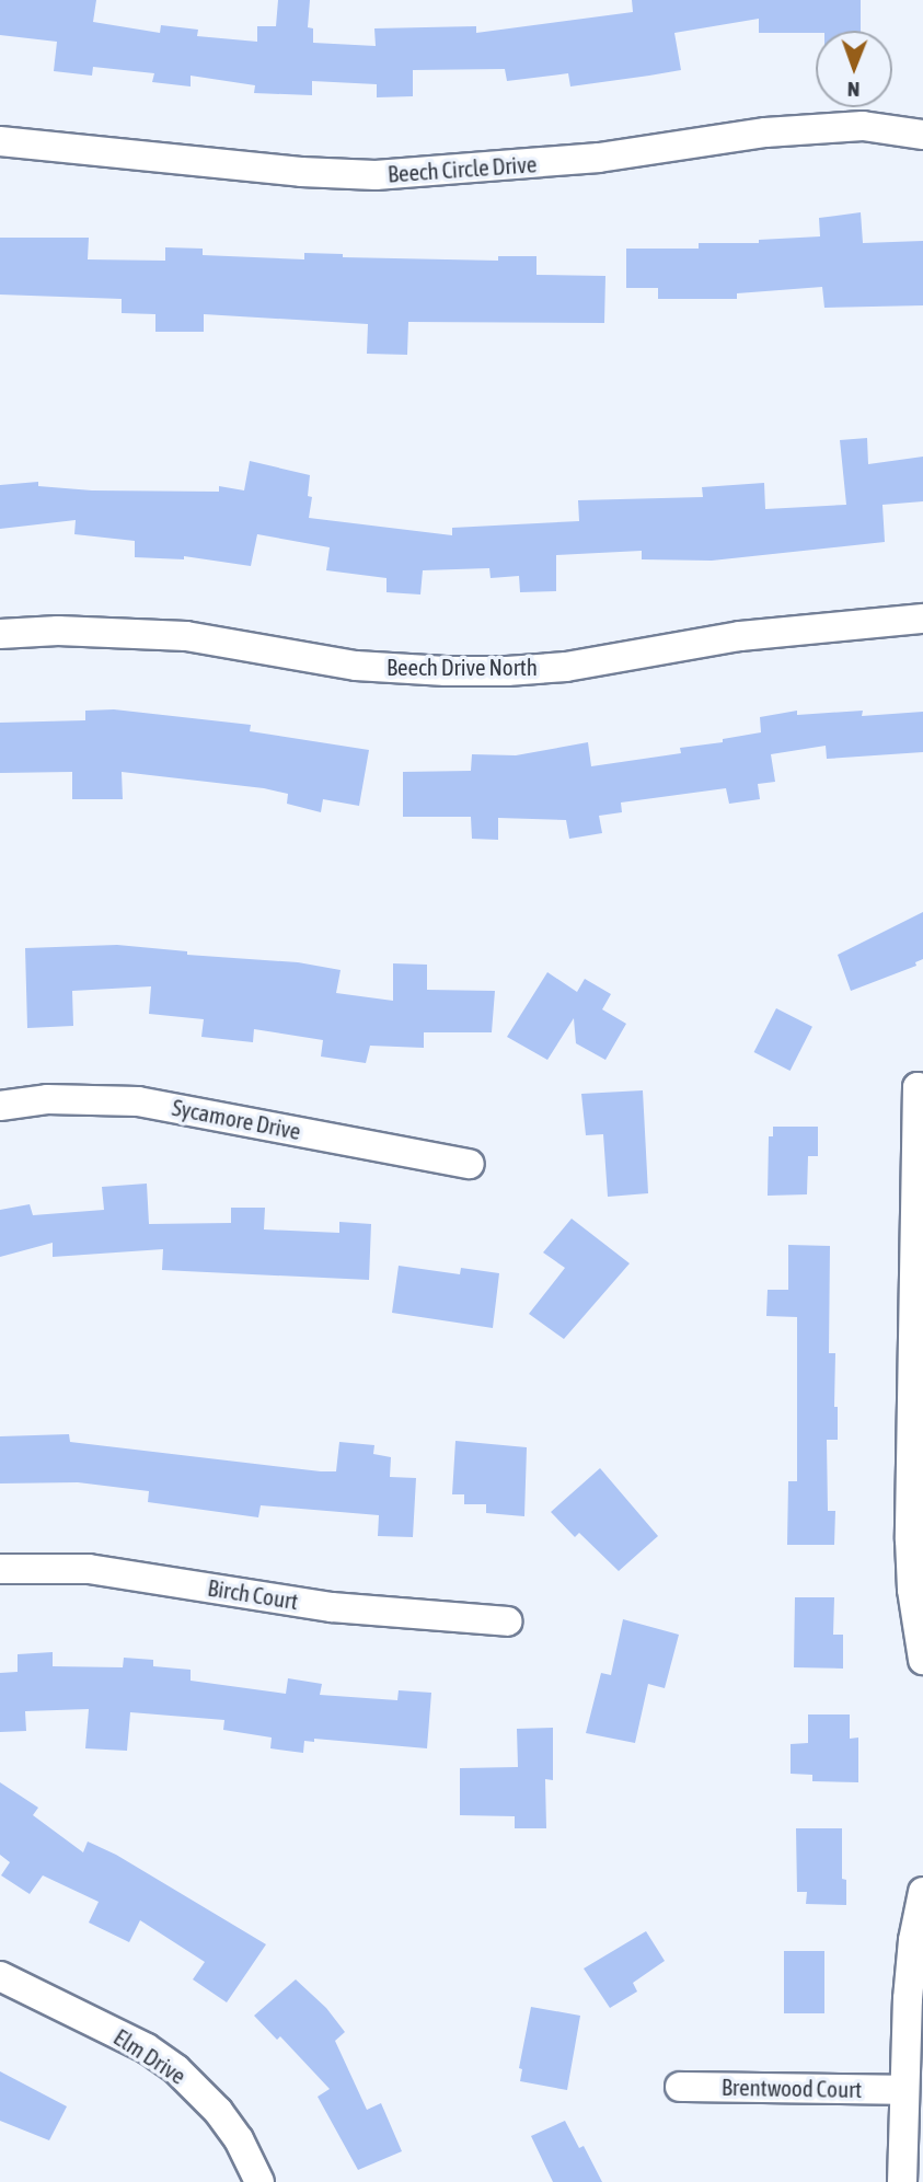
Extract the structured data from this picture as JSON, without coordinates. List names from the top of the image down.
{
  "streets": {
    "street": [
      "Beech Circle Drive",
      "Beech Drive North",
      "Sycamore Drive",
      "Birch Court",
      "Elm Drive",
      "Brentwood Court"
    ]
  },
  "north": "bottom"
}
